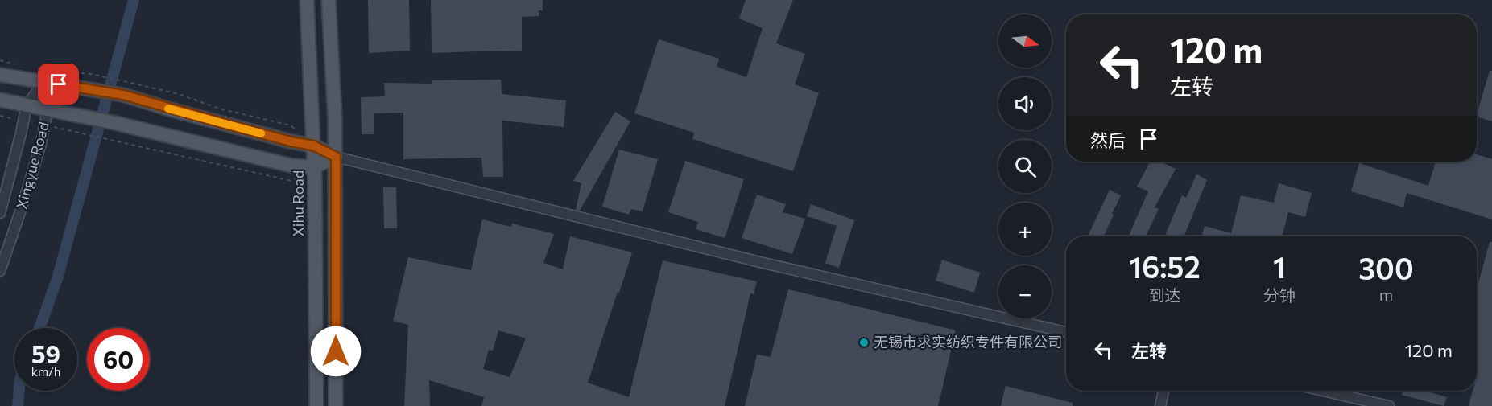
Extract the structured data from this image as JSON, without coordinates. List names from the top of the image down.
{
  "streets": {
    "main road": ["Xihu Road"],
    "street": ["Xingyue Road"]
  },
  "places": ["无锡市求实纺织专件有限公司"],
  "north": "right",
  "page": {
    "map_buttons": ["+", "−"],
    "turn": ["120 m", "左转"],
    "then": "然后",
    "eta": [
      "16:52",
      "到达",
      "1",
      "分钟",
      "300",
      "m"
    ],
    "list": [
      {
        "name": "左转",
        "value": "120 m"
      }
    ],
    "speed": "59 km/h",
    "limit": "60"
  }
}
